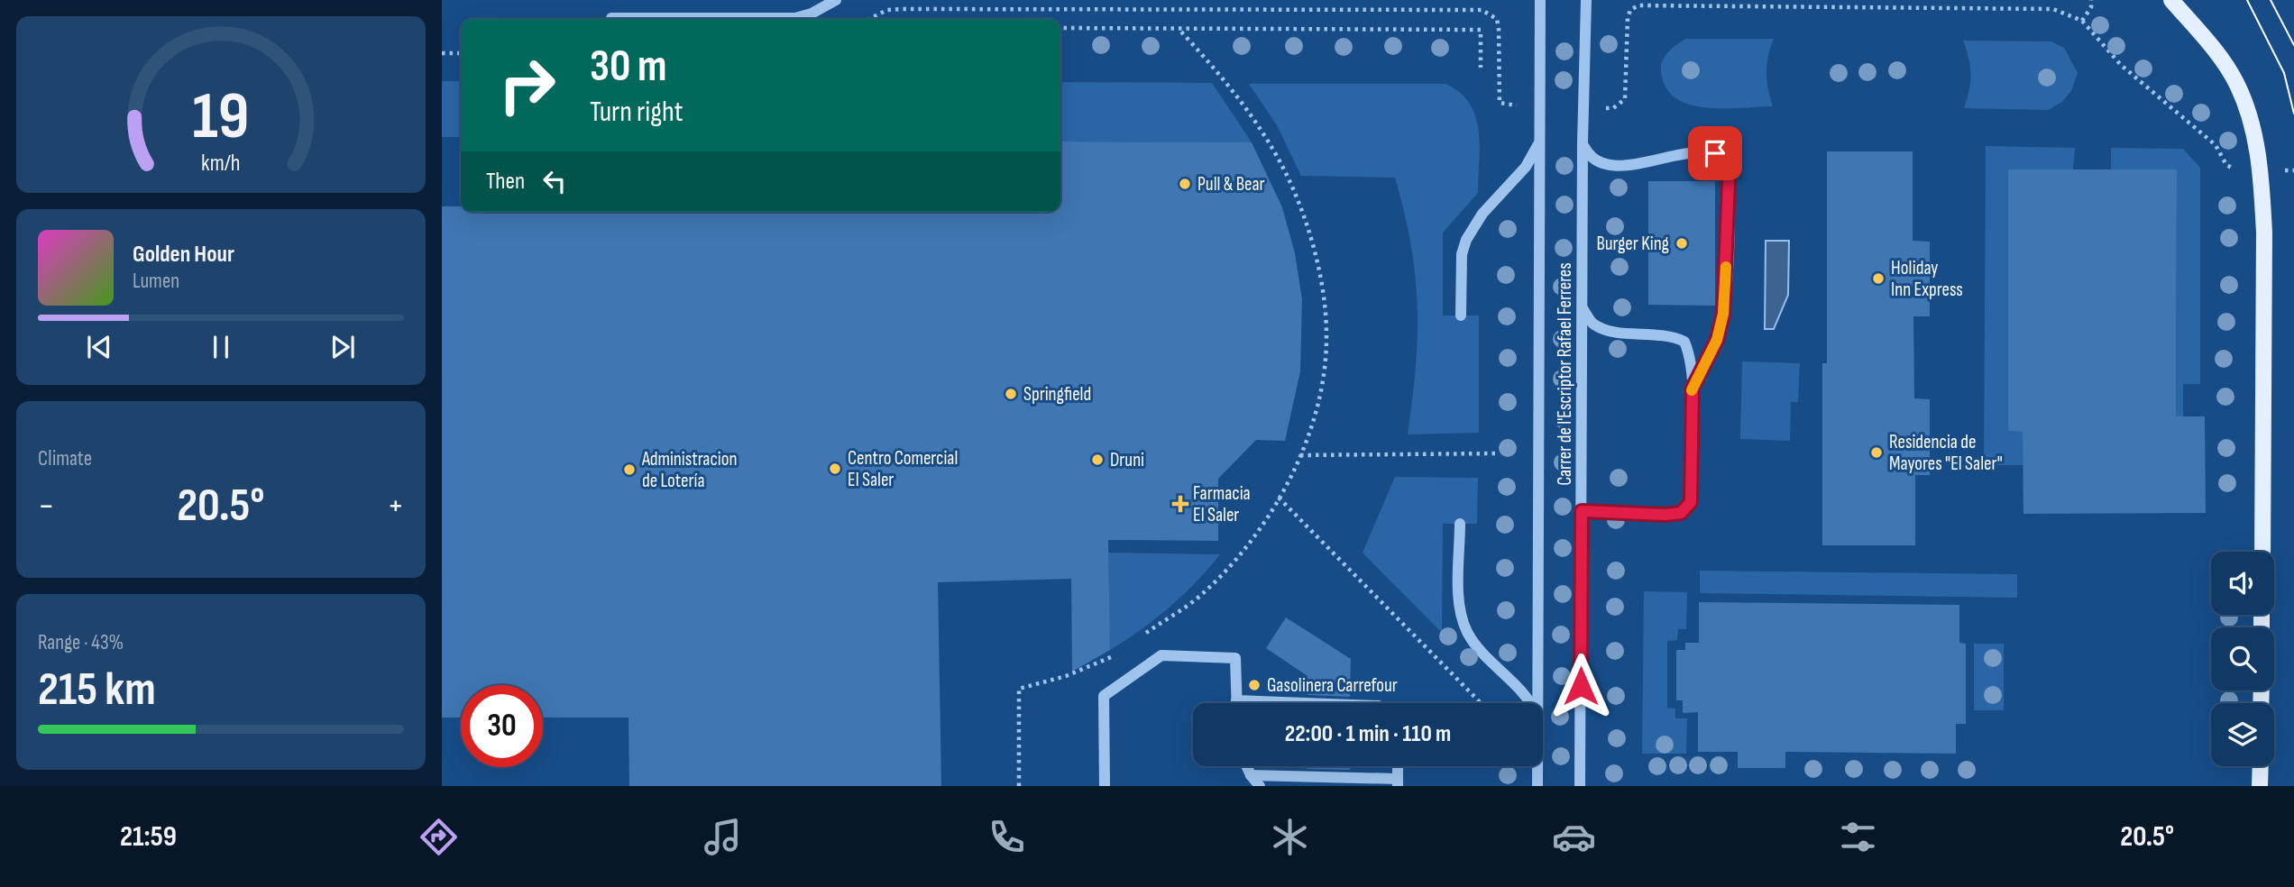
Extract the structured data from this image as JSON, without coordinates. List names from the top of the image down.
{
  "streets": {
    "street": ["Carrer de l'Escriptor Rafael Ferreres"]
  },
  "places": {
    "other": [
      "Pull & Bear",
      "Burger King",
      "Holiday Inn Express",
      "Springfield",
      "Residencia de Mayores \"El Saler\"",
      "Druni",
      "Centro Comercial El Saler",
      "Administracion de Lotería",
      "Gasolinera Carrefour"
    ],
    "health": ["Farmacia El Saler"]
  },
  "page": {
    "turn": ["30 m", "Turn right"],
    "then": "Then",
    "song": ["Golden Hour", "Lumen"],
    "tile": [
      "Climate",
      ["Range · 43%", "215 km"]
    ],
    "heat": ["−", "20.5°", "+"],
    "limit": "30",
    "trip": "22:00 · 1 min · 110 m",
    "tabs": ["21:59", "20.5°"],
    "gauge": ["19", "km/h"]
  }
}
